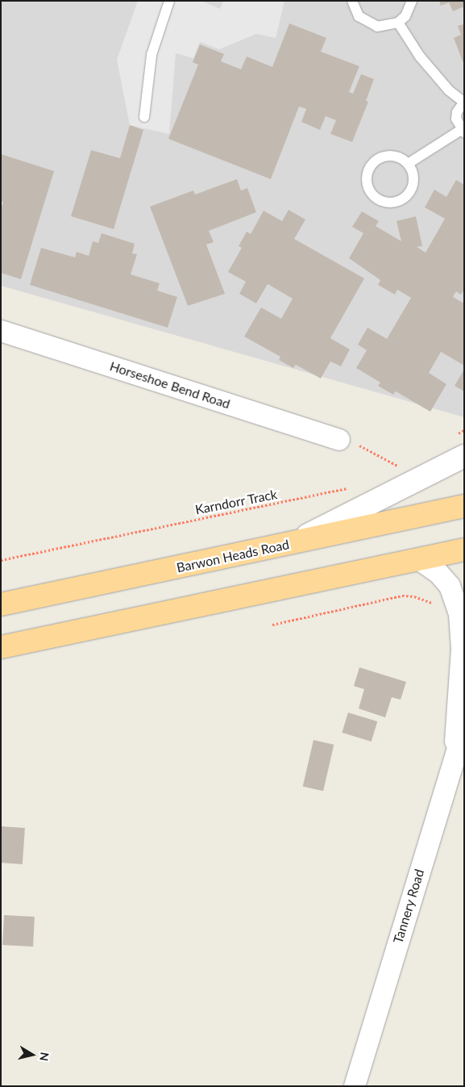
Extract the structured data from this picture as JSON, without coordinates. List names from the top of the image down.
{
  "streets": {
    "main road": ["Barwon Heads Road"],
    "street": ["Horseshoe Bend Road", "Tannery Road"],
    "path": ["Karndorr Track"]
  },
  "north": "right"
}
